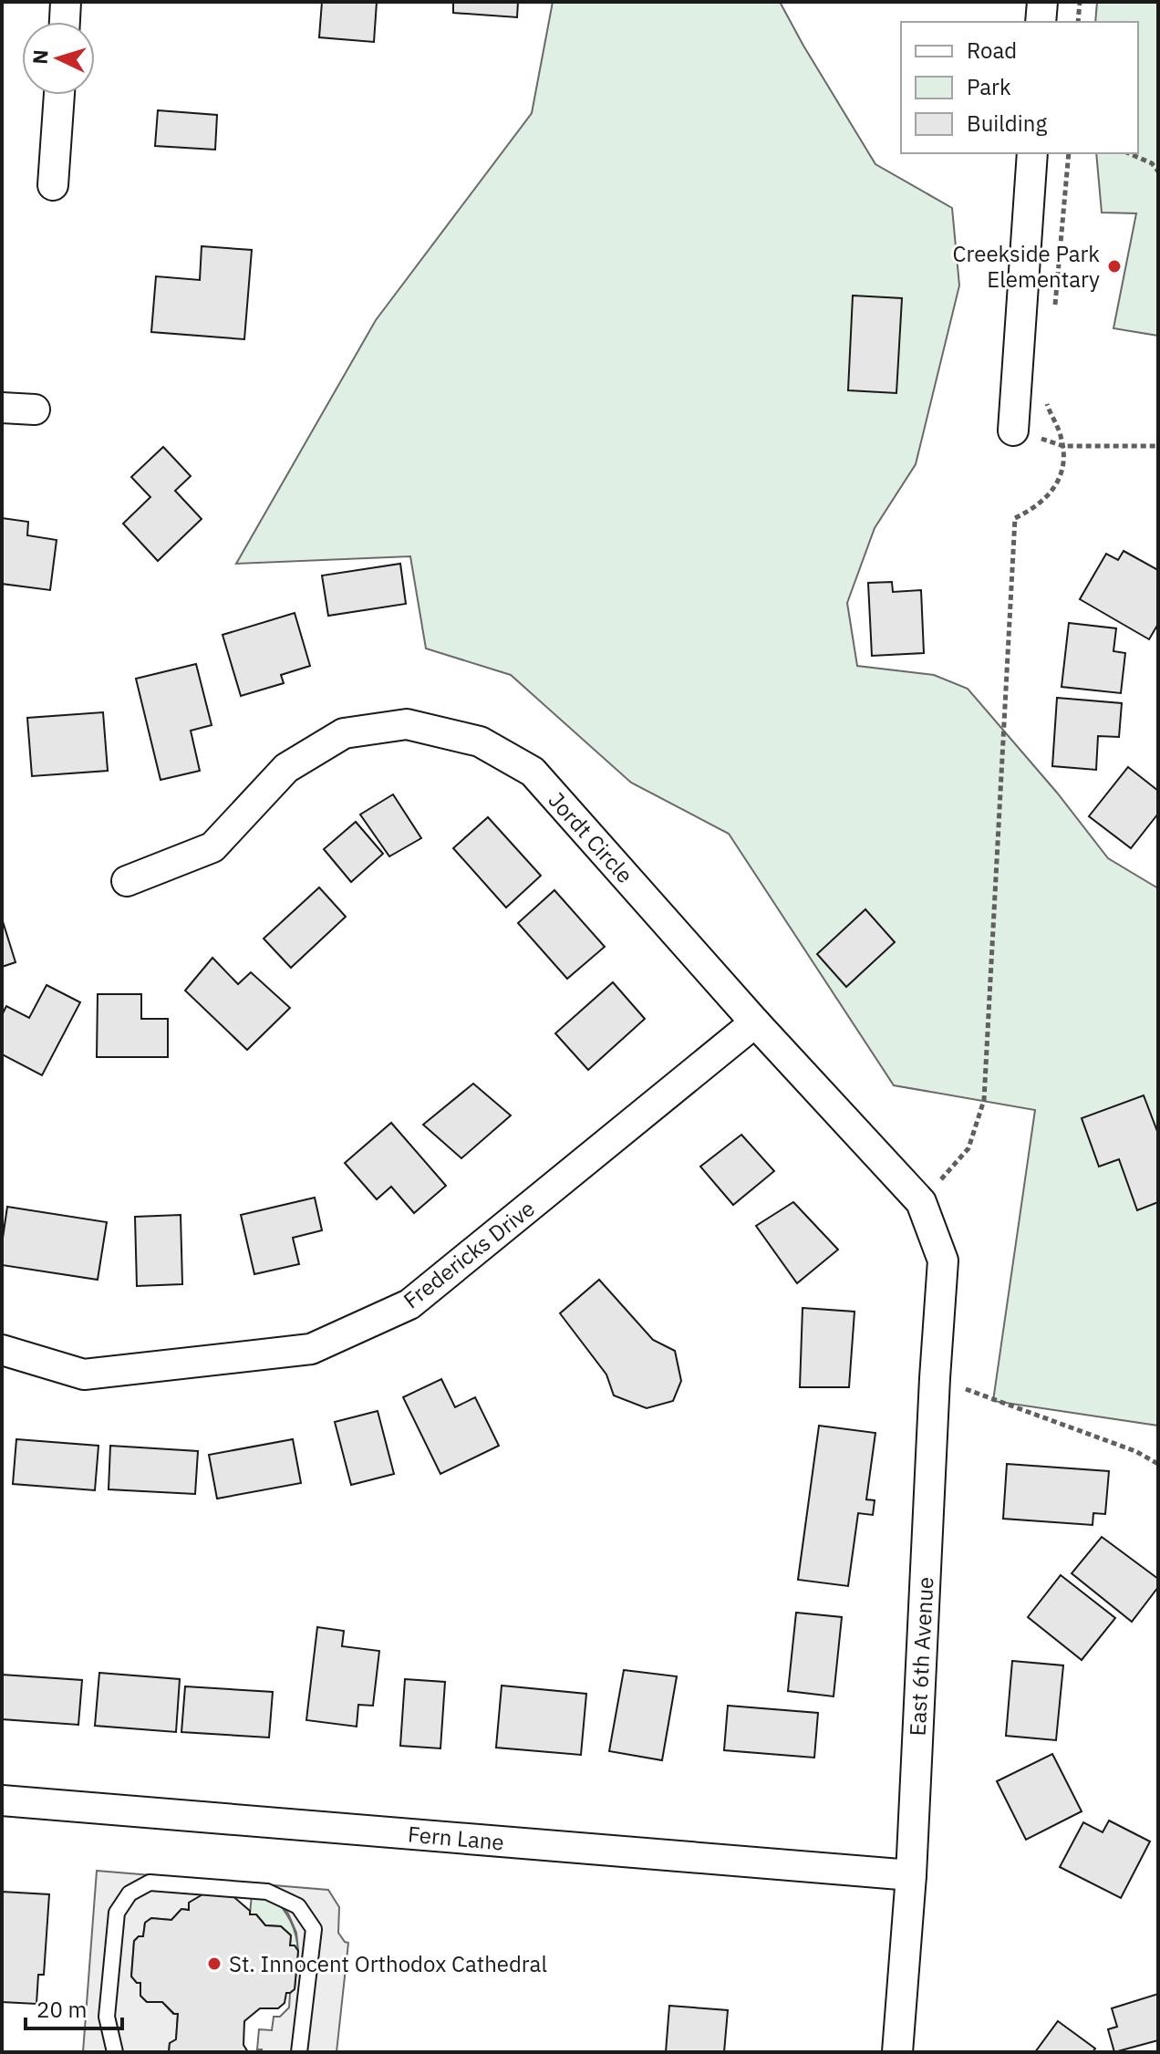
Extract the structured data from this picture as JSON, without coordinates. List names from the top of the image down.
{
  "streets": {
    "street": [
      "Jordt Circle",
      "Fredericks Drive",
      "East 6th Avenue",
      "Fern Lane"
    ]
  },
  "crossings": [
    ["Jordt Circle", "Fredericks Drive"],
    ["Jordt Circle", "East 6th Avenue"],
    ["East 6th Avenue", "Fern Lane"]
  ],
  "places": ["Creekside Park Elementary", "St. Innocent Orthodox Cathedral"],
  "legend": ["Road", "Park", "Building"],
  "scale_bar": "20 m",
  "north": "left"
}
